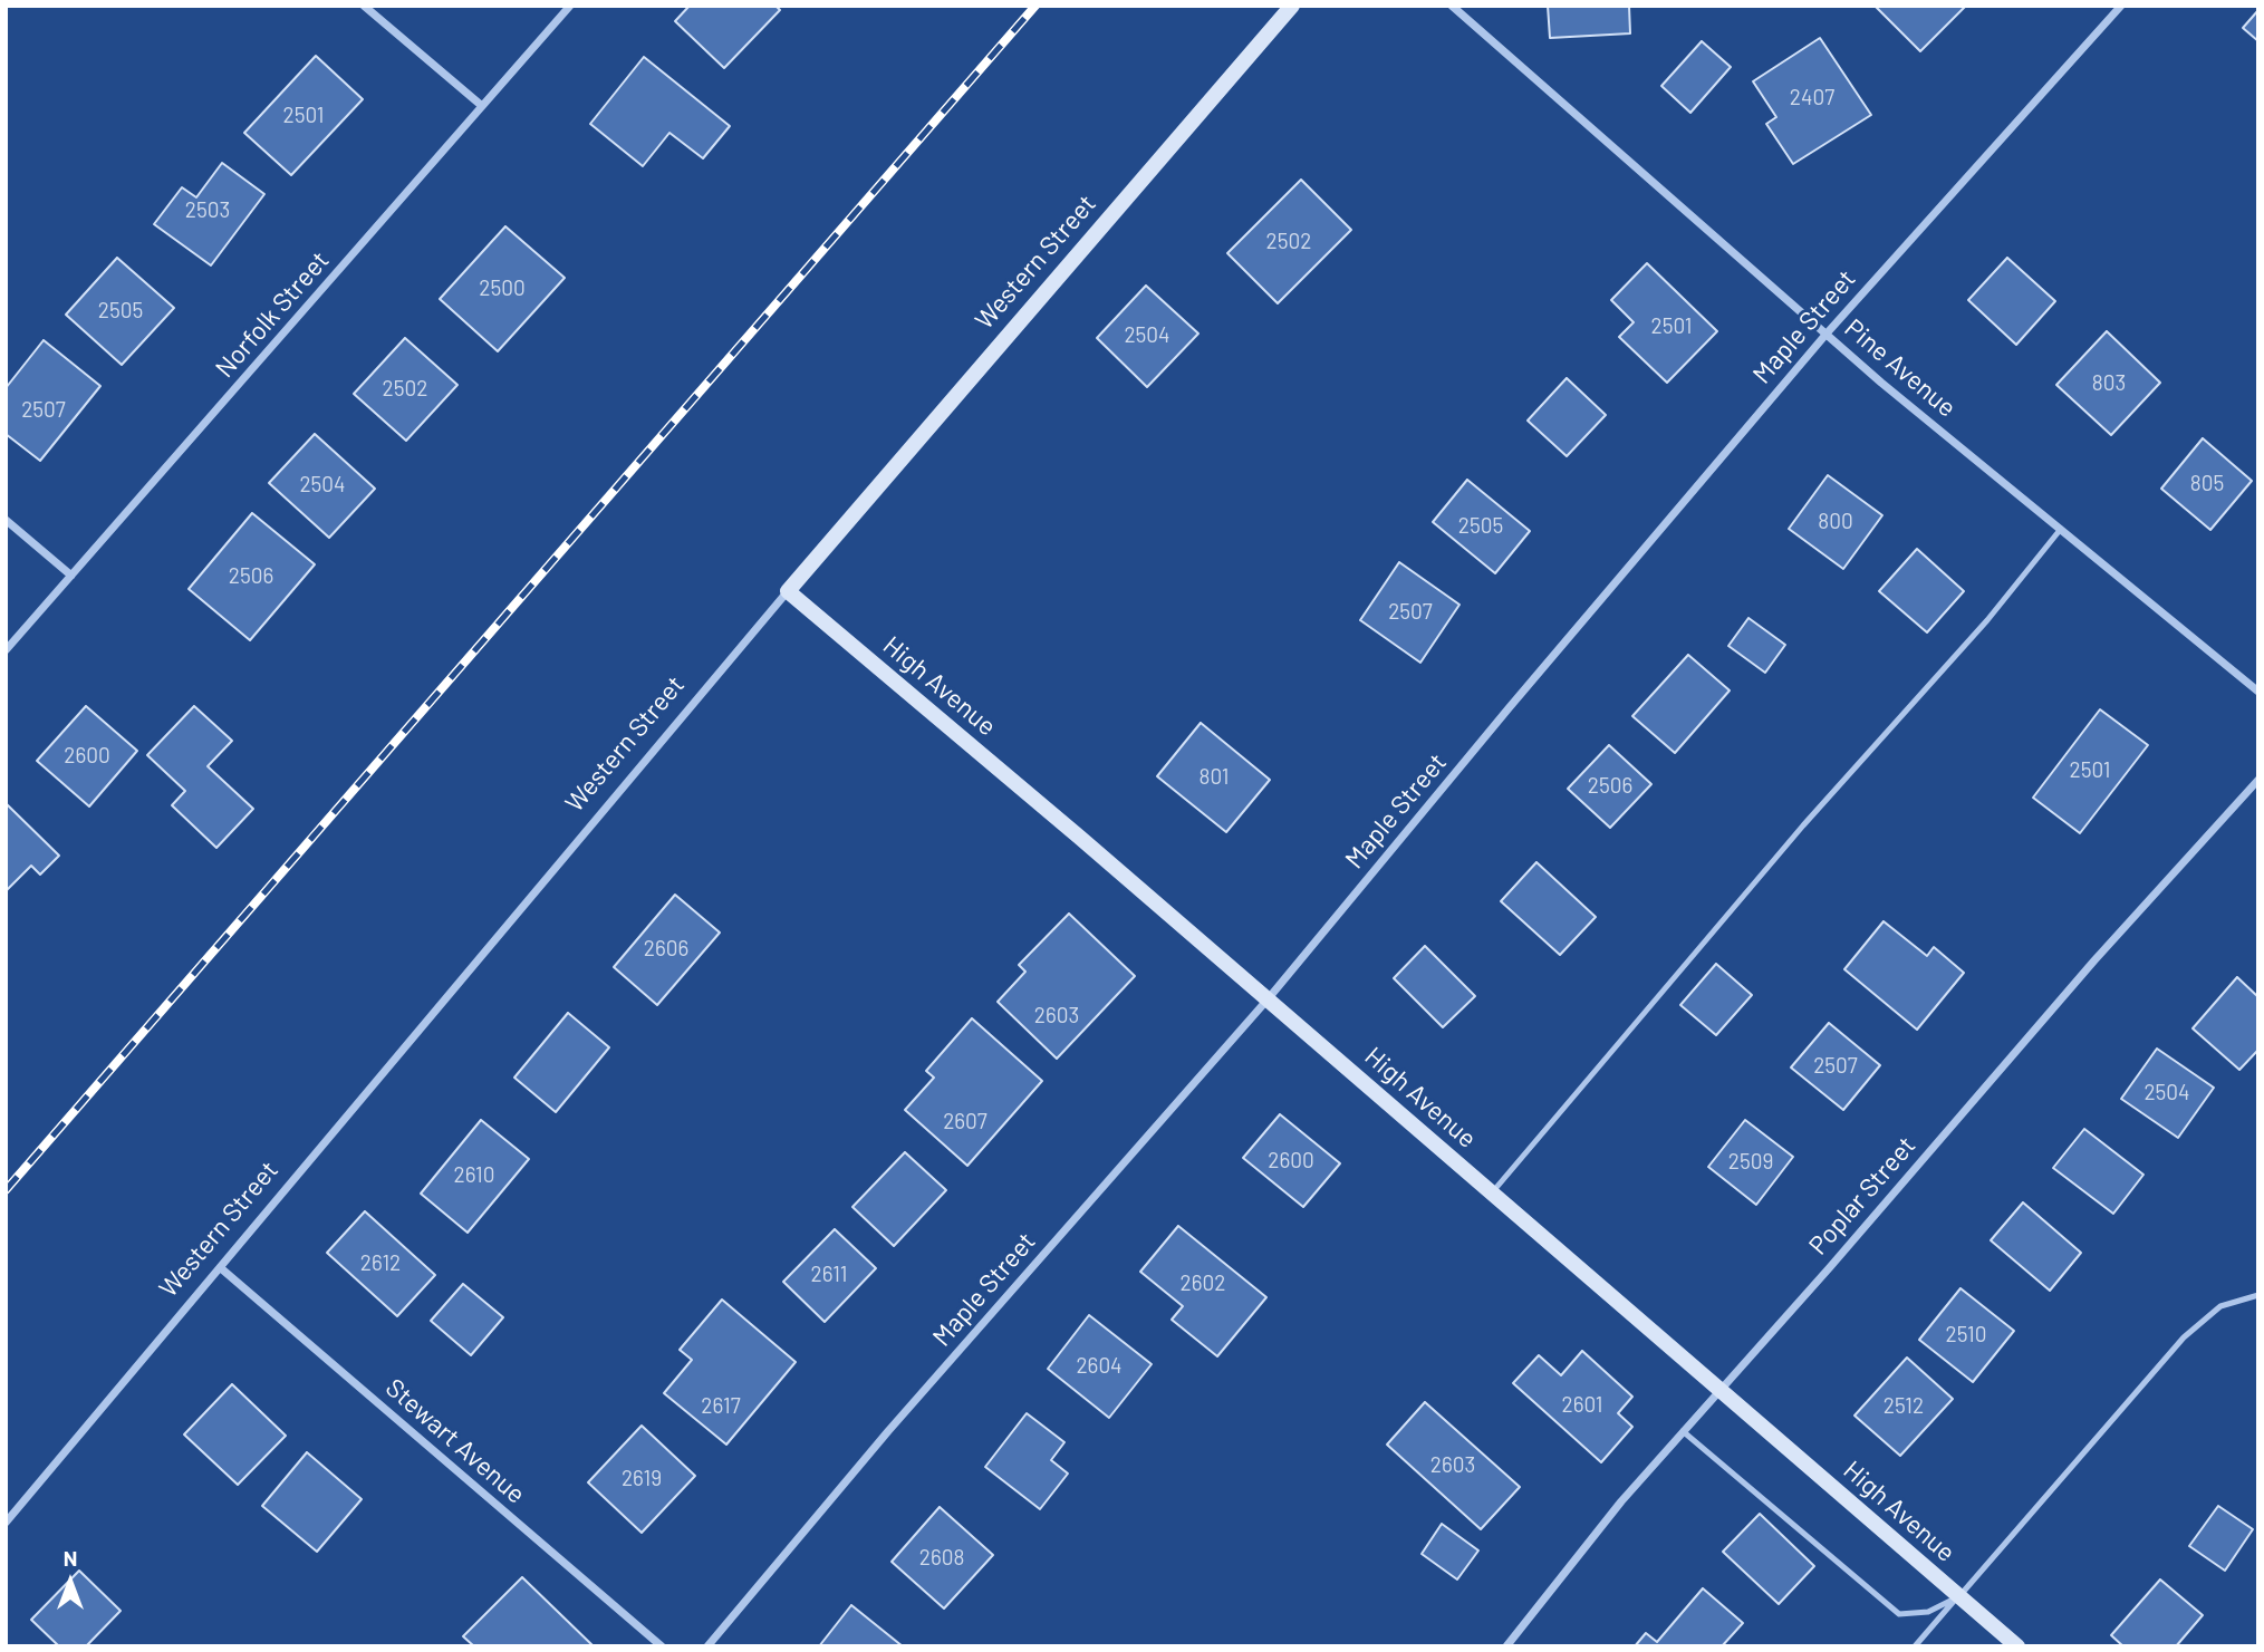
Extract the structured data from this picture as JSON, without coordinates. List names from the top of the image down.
{
  "streets": {
    "street": [
      "Western Street",
      "Norfolk Street",
      "Maple Street",
      "Pine Avenue",
      "High Avenue",
      "Poplar Street",
      "Stewart Avenue"
    ]
  },
  "crossings": [
    ["Western Street", "High Avenue"],
    ["Western Street", "Stewart Avenue"],
    ["Maple Street", "Pine Avenue"],
    ["Maple Street", "High Avenue"],
    ["High Avenue", "Poplar Street"]
  ],
  "house_numbers": [
    "2407",
    "2501",
    "2503",
    "2502",
    "2500",
    "2505",
    "2501",
    "2504",
    "803",
    "2502",
    "2507",
    "805",
    "2504",
    "800",
    "2505",
    "2506",
    "2507",
    "2600",
    "2501",
    "801",
    "2506",
    "2606",
    "2603",
    "2507",
    "2504",
    "2607",
    "2600",
    "2509",
    "2610",
    "2612",
    "2611",
    "2602",
    "2510",
    "2604",
    "2601",
    "2617",
    "2512",
    "2603",
    "2619",
    "2608"
  ],
  "north": "top"
}
